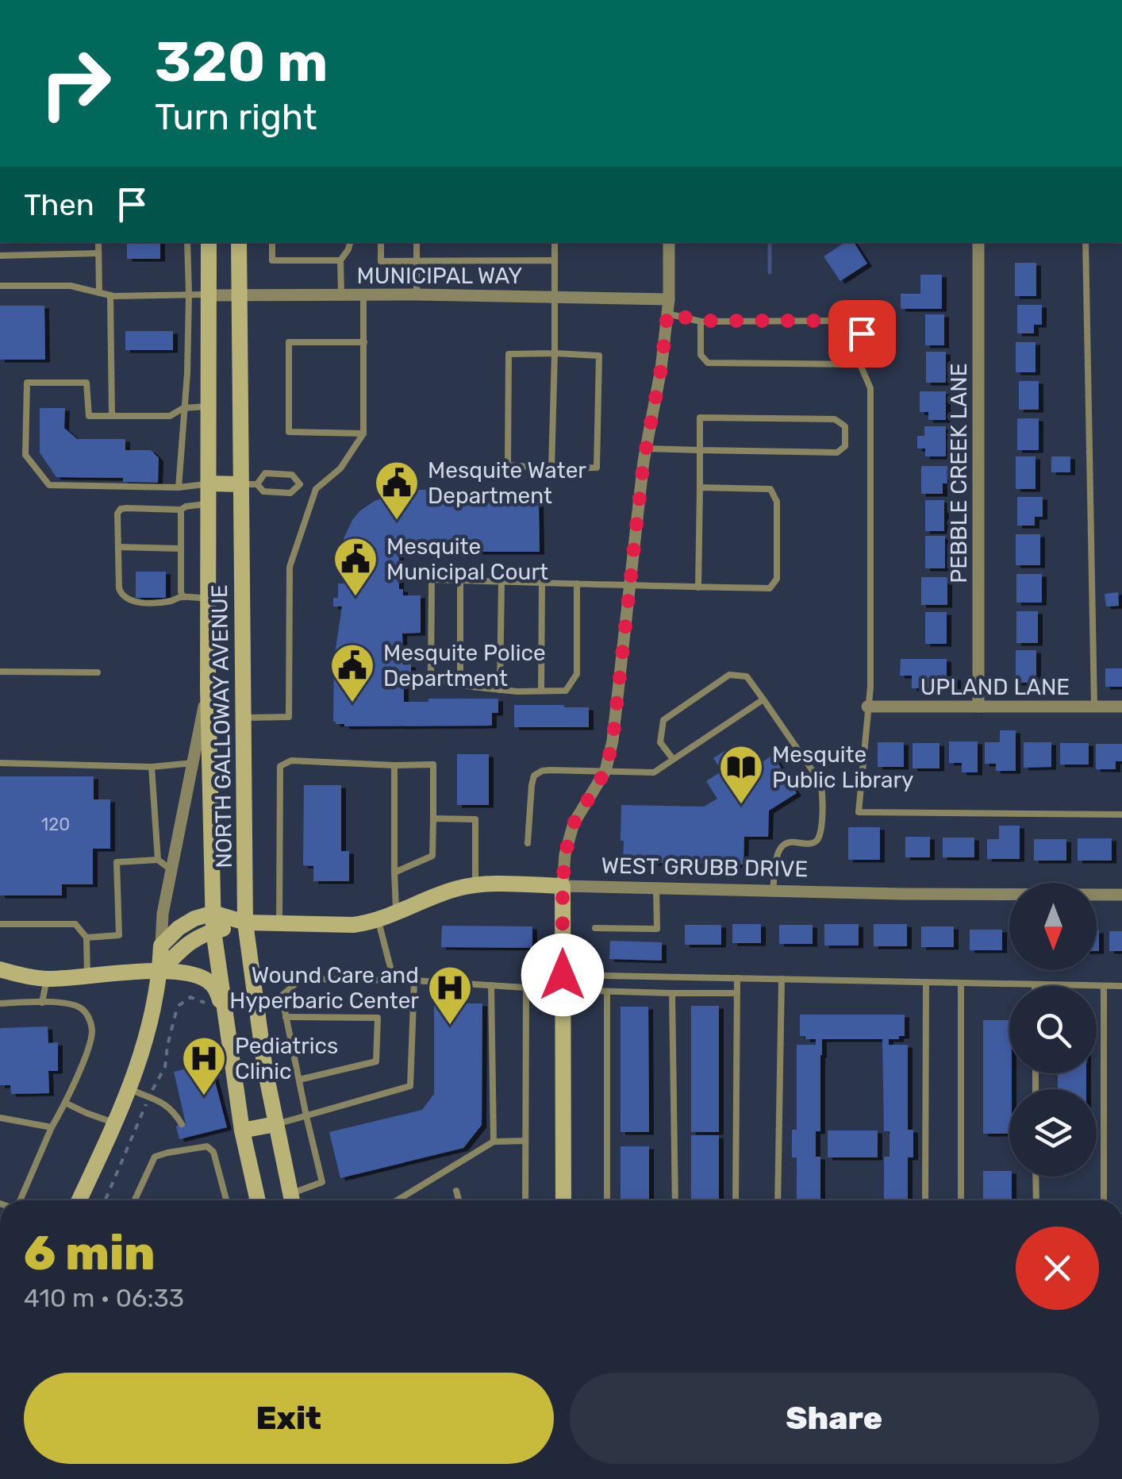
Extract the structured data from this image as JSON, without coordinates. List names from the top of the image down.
{
  "streets": {
    "main road": ["NORTH GALLOWAY AVENUE", "WEST GRUBB DRIVE"],
    "street": ["MUNICIPAL WAY", "PEBBLE CREEK LANE", "UPLAND LANE"]
  },
  "crossings": [
    ["MUNICIPAL WAY", "NORTH GALLOWAY AVENUE"],
    ["PEBBLE CREEK LANE", "UPLAND LANE"],
    ["NORTH GALLOWAY AVENUE", "WEST GRUBB DRIVE"]
  ],
  "places": {
    "public building": ["Mesquite Water Department", "Mesquite Municipal Court", "Mesquite Police Department"],
    "library": ["Mesquite Public Library"],
    "hospital": ["Wound Care and Hyperbaric Center", "Pediatrics Clinic"]
  },
  "house_numbers": ["120"],
  "north": "bottom",
  "page": {
    "turn": ["320 m", "Turn right"],
    "then": "Then",
    "heading": ["6 min", "410 m · 06:33"],
    "buttons": ["Exit", "Share"]
  }
}
